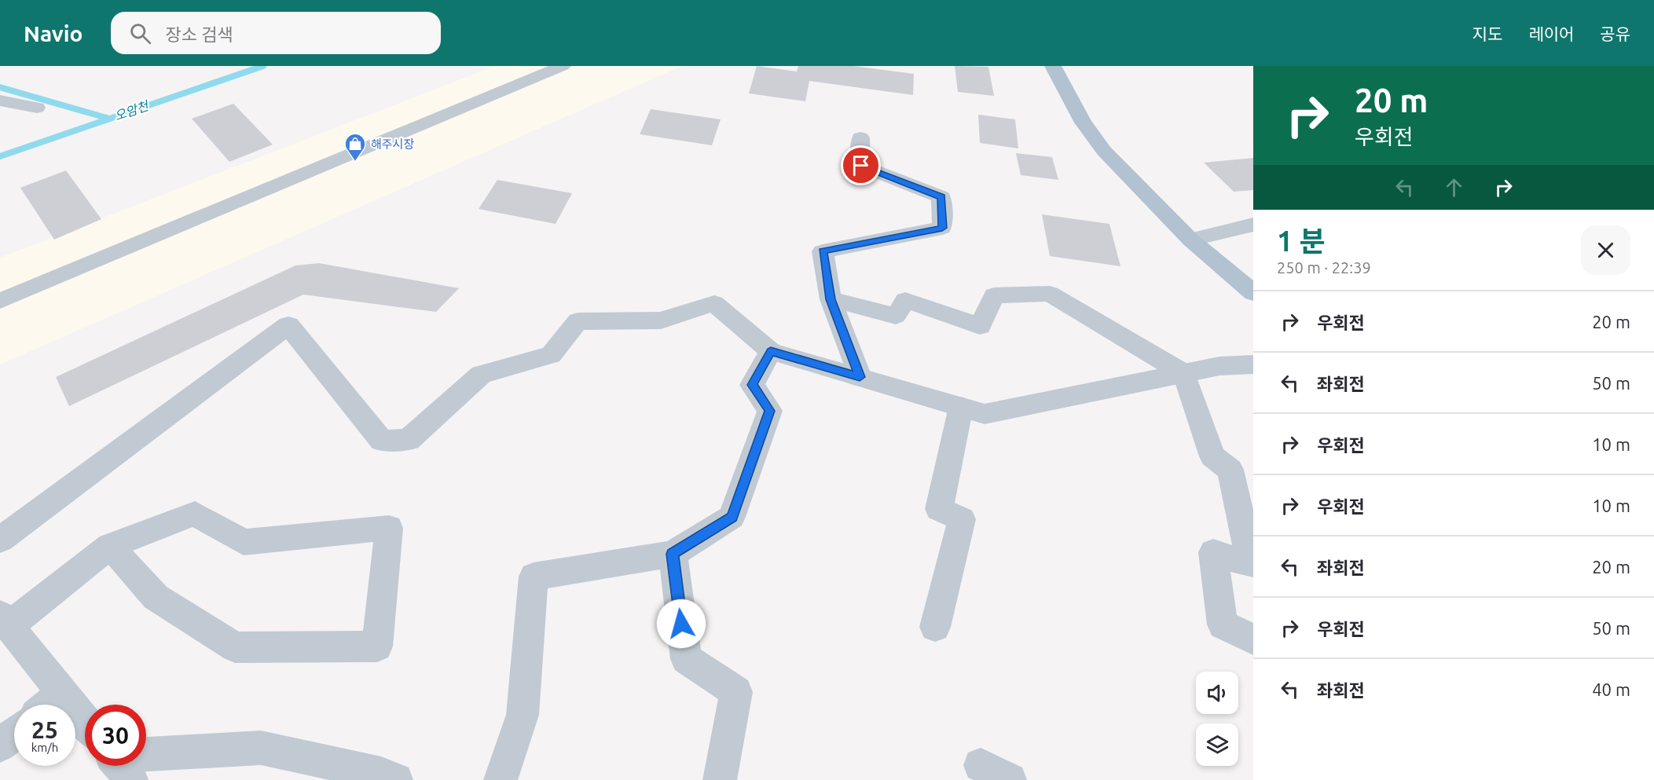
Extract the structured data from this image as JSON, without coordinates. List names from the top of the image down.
{
  "water": ["오암천"],
  "places": {
    "shop": ["해주시장"]
  },
  "page": {
    "header": "Navio",
    "search": "장소 검색",
    "nav": ["지도", "레이어", "공유"],
    "turn": ["20 m", "우회전"],
    "heading": ["1 분", "250 m · 22:39"],
    "list": [
      {
        "name": "우회전",
        "value": "20 m"
      },
      {
        "name": "좌회전",
        "value": "50 m"
      },
      {
        "name": "우회전",
        "value": "10 m"
      },
      {
        "name": "우회전",
        "value": "10 m"
      },
      {
        "name": "좌회전",
        "value": "20 m"
      },
      {
        "name": "우회전",
        "value": "50 m"
      },
      {
        "name": "좌회전",
        "value": "40 m"
      }
    ],
    "speed": "25 km/h",
    "limit": "30"
  }
}
